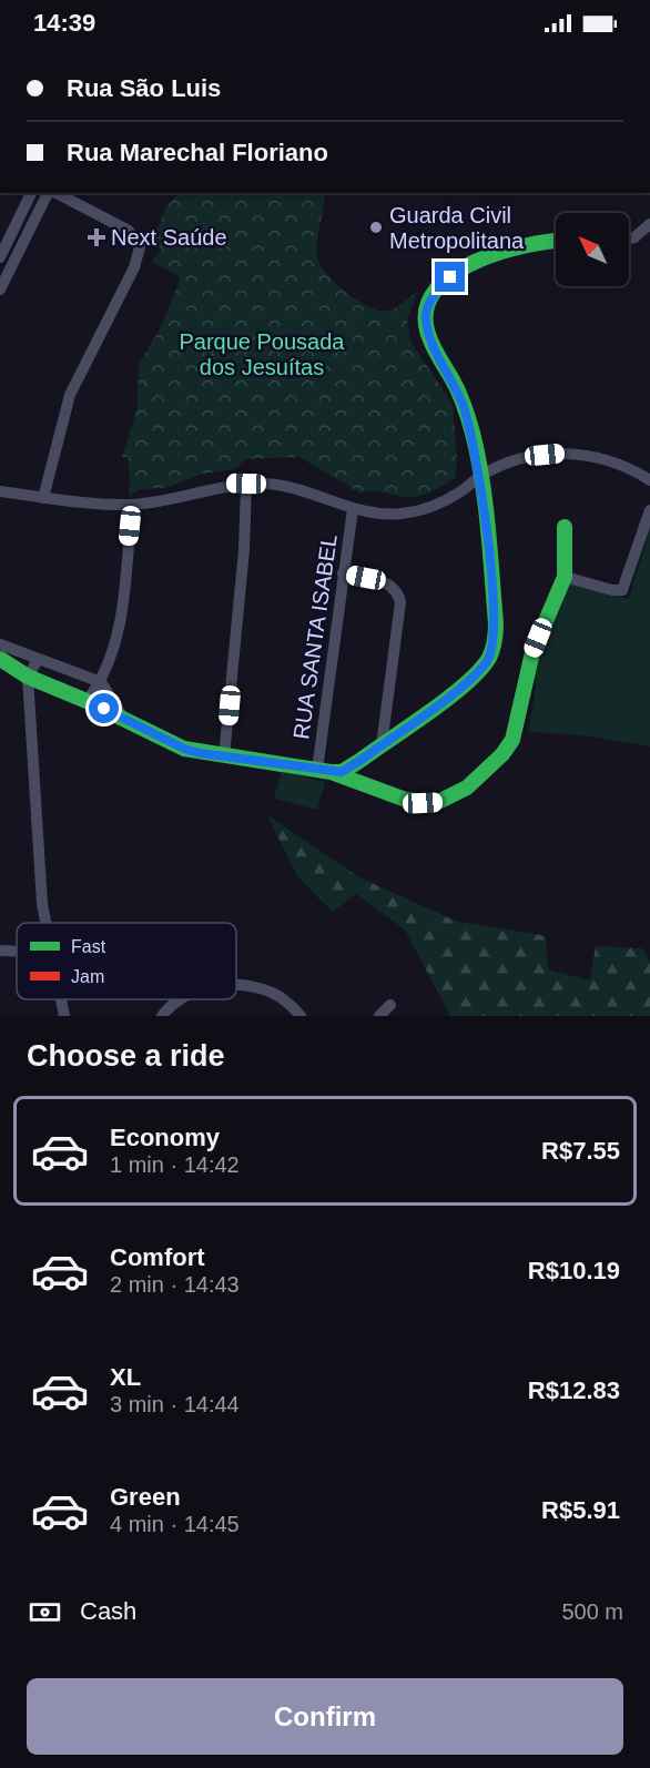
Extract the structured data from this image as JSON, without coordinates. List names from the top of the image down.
{
  "streets": {
    "street": ["RUA SANTA ISABEL"]
  },
  "parks": ["Parque Pousada dos Jesuítas"],
  "places": {
    "other": ["Guarda Civil Metropolitana"],
    "health": ["Next Saúde"]
  },
  "legend": ["Fast", "Jam"],
  "north": "top left",
  "page": {
    "status": "14:39",
    "banner": ["Rua São Luis", "Rua Marechal Floriano"],
    "heading": "Choose a ride",
    "list": [
      {
        "name": "Economy",
        "note": "1 min · 14:42",
        "value": "R$7.55"
      },
      {
        "name": "Comfort",
        "note": "2 min · 14:43",
        "value": "R$10.19"
      },
      {
        "name": "XL",
        "note": "3 min · 14:44",
        "value": "R$12.83"
      },
      {
        "name": "Green",
        "note": "4 min · 14:45",
        "value": "R$5.91"
      }
    ],
    "pay": ["Cash", "500 m"],
    "buttons": "Confirm"
  }
}
